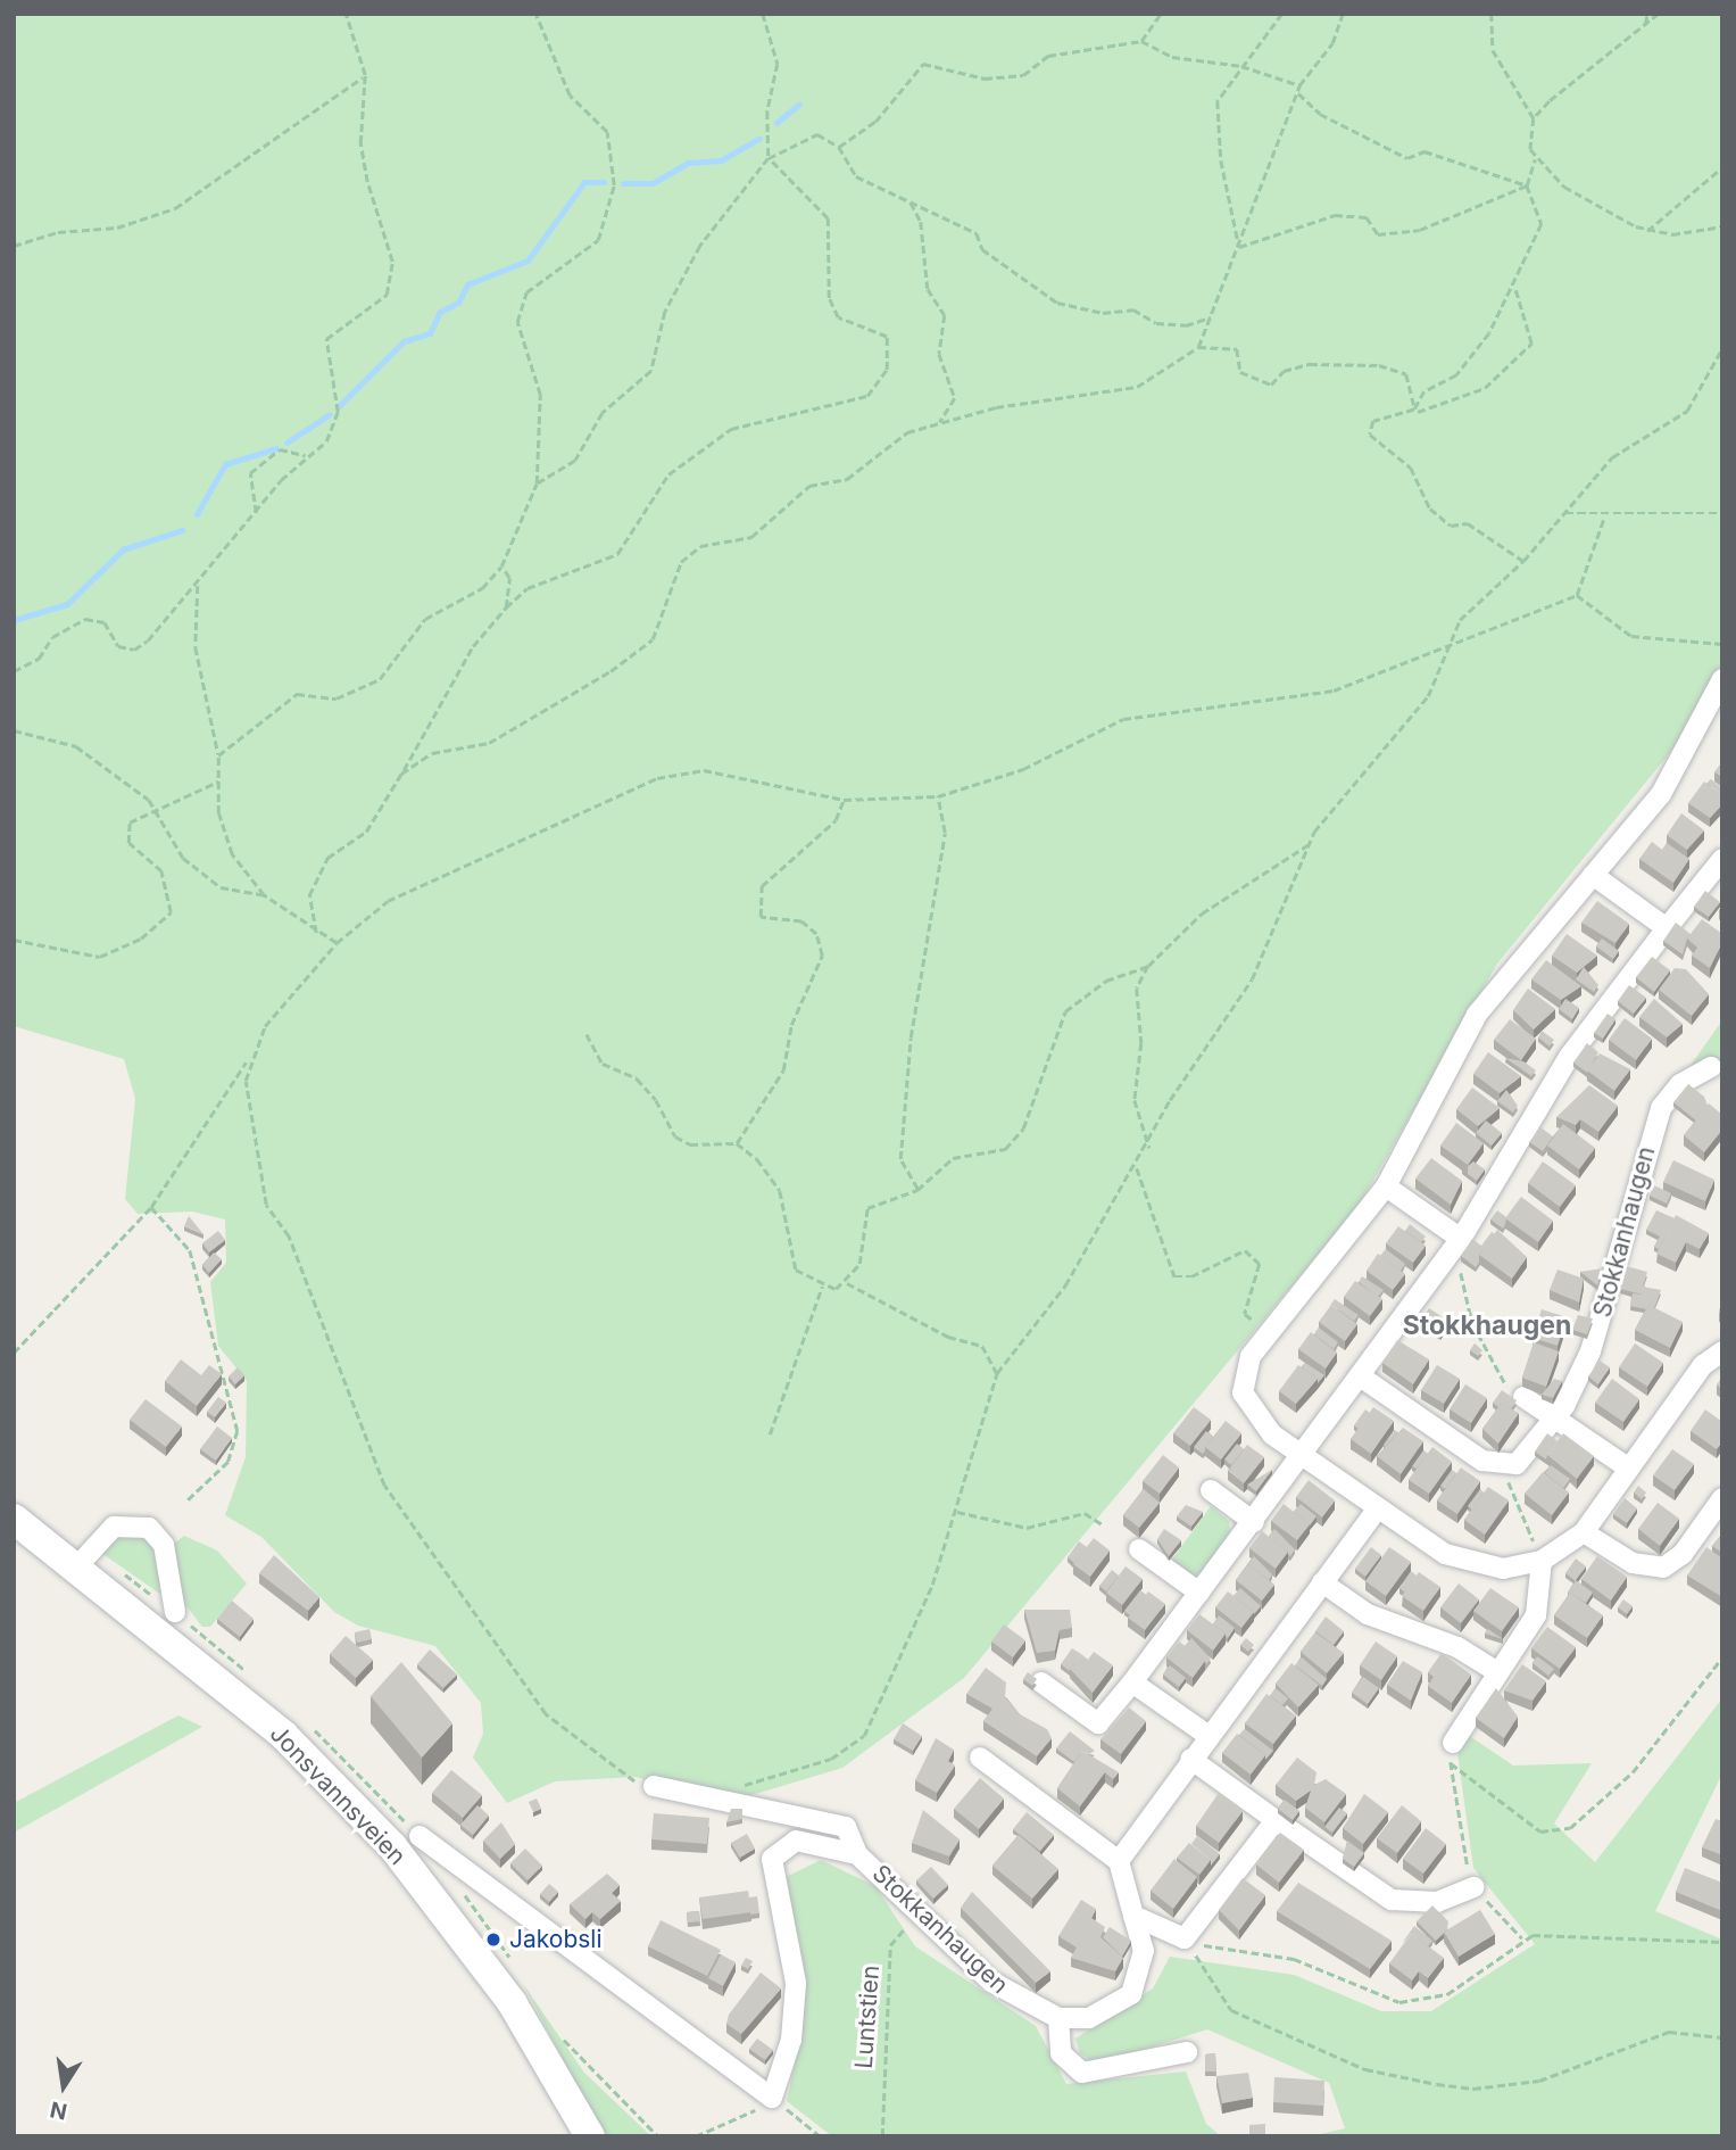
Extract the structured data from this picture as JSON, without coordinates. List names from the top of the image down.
{
  "streets": {
    "main road": ["Jonsvannsveien"],
    "street": ["Stokkanhaugen"],
    "path": ["Luntstien"]
  },
  "crossings": [
    ["Stokkanhaugen", "Luntstien"]
  ],
  "districts": ["Stokkhaugen"],
  "places": ["Jakobsli"],
  "north": "bottom"
}
